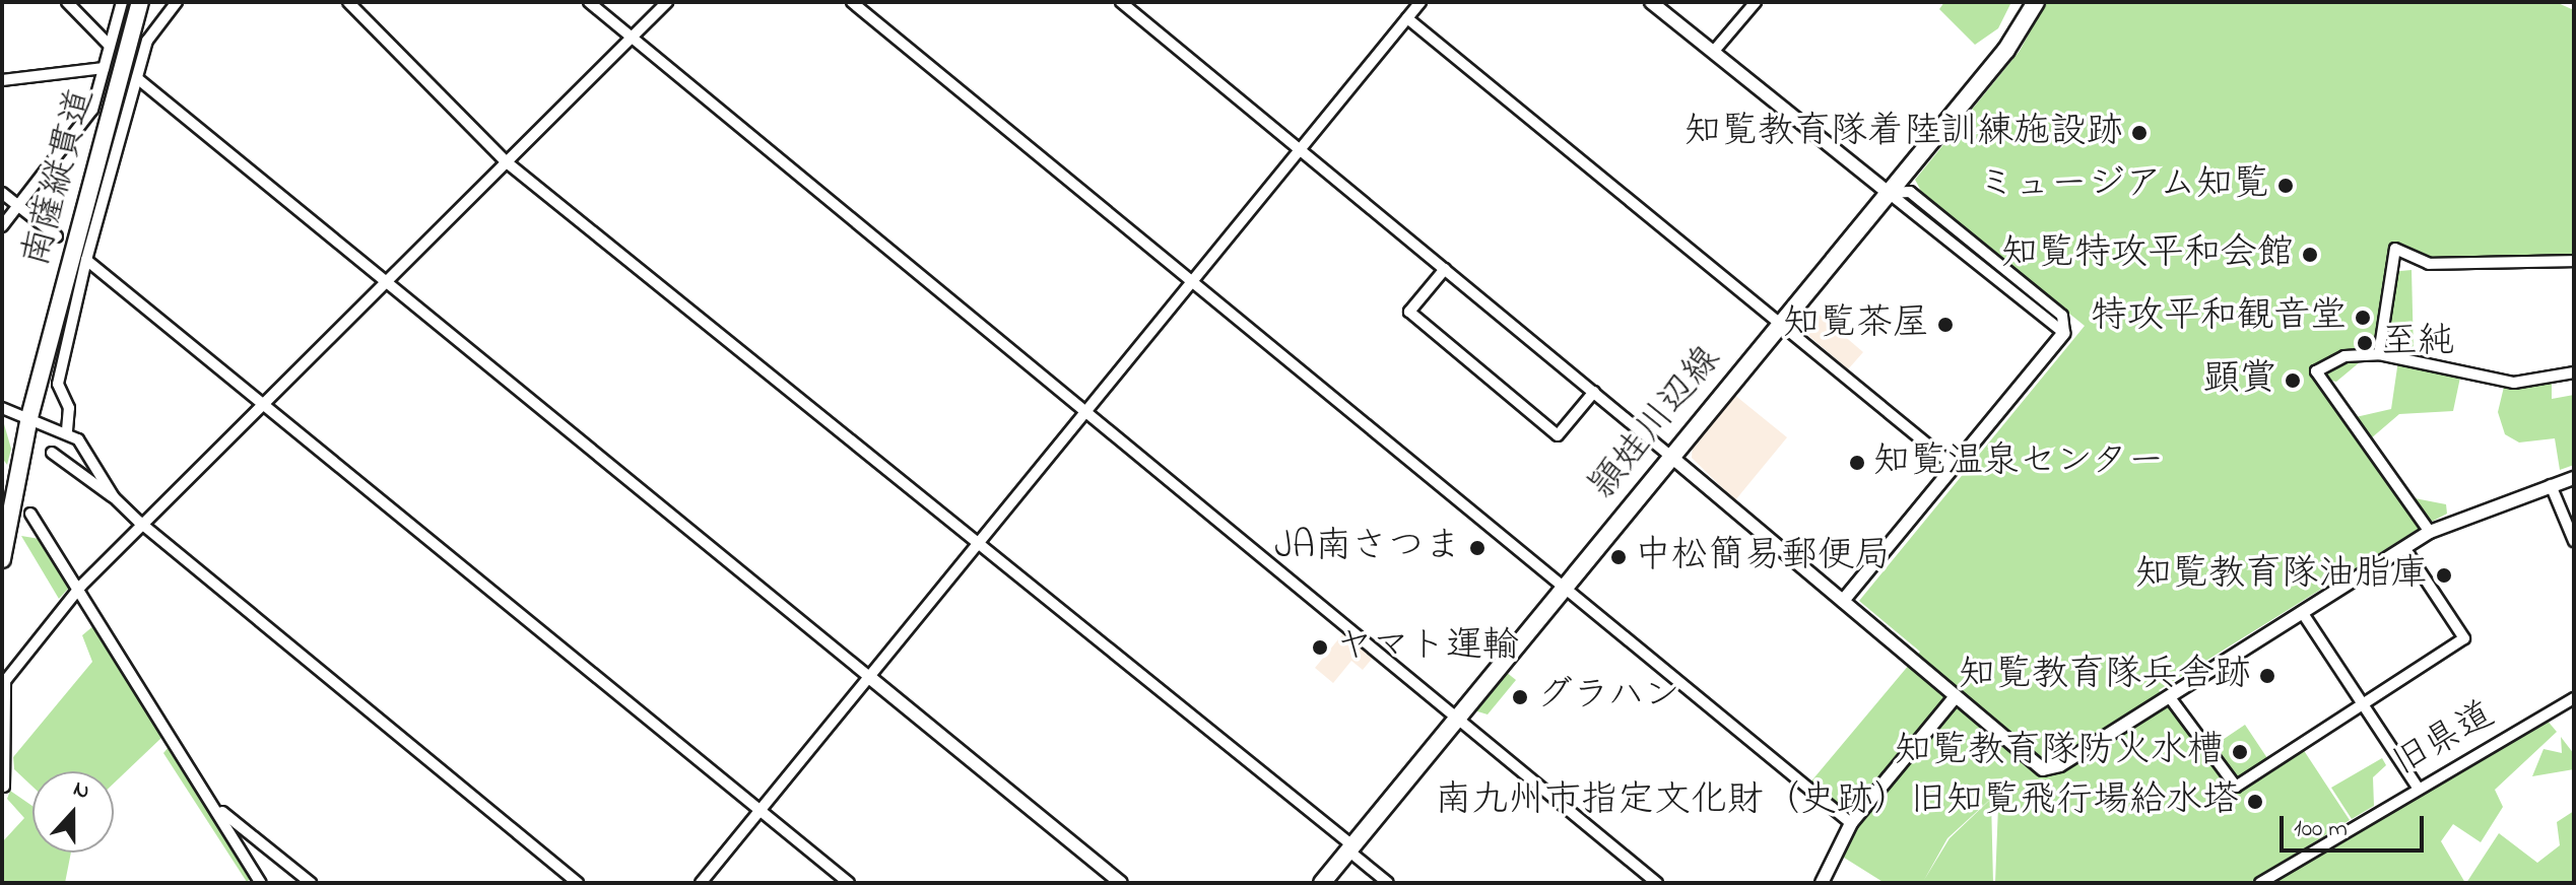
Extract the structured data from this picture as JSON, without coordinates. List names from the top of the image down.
{
  "streets": {
    "main road": ["南薩縦貫道", "頴娃川辺線"],
    "street": ["旧県道"]
  },
  "places": [
    "知覧教育隊着陸訓練施設跡",
    "ミュージアム知覧",
    "知覧特攻平和会館",
    "特攻平和観音堂",
    "知覧茶屋",
    "至純",
    "顕賞",
    "知覧温泉センター",
    "JA南さつま",
    "中松簡易郵便局",
    "知覧教育隊油脂庫",
    "ヤマト運輸",
    "知覧教育隊兵舎跡",
    "グラハン",
    "知覧教育隊防火水槽",
    "南九州市指定文化財（史跡）旧知覧飛行場給水塔"
  ],
  "scale_bar": "100 m",
  "north": "top"
}
